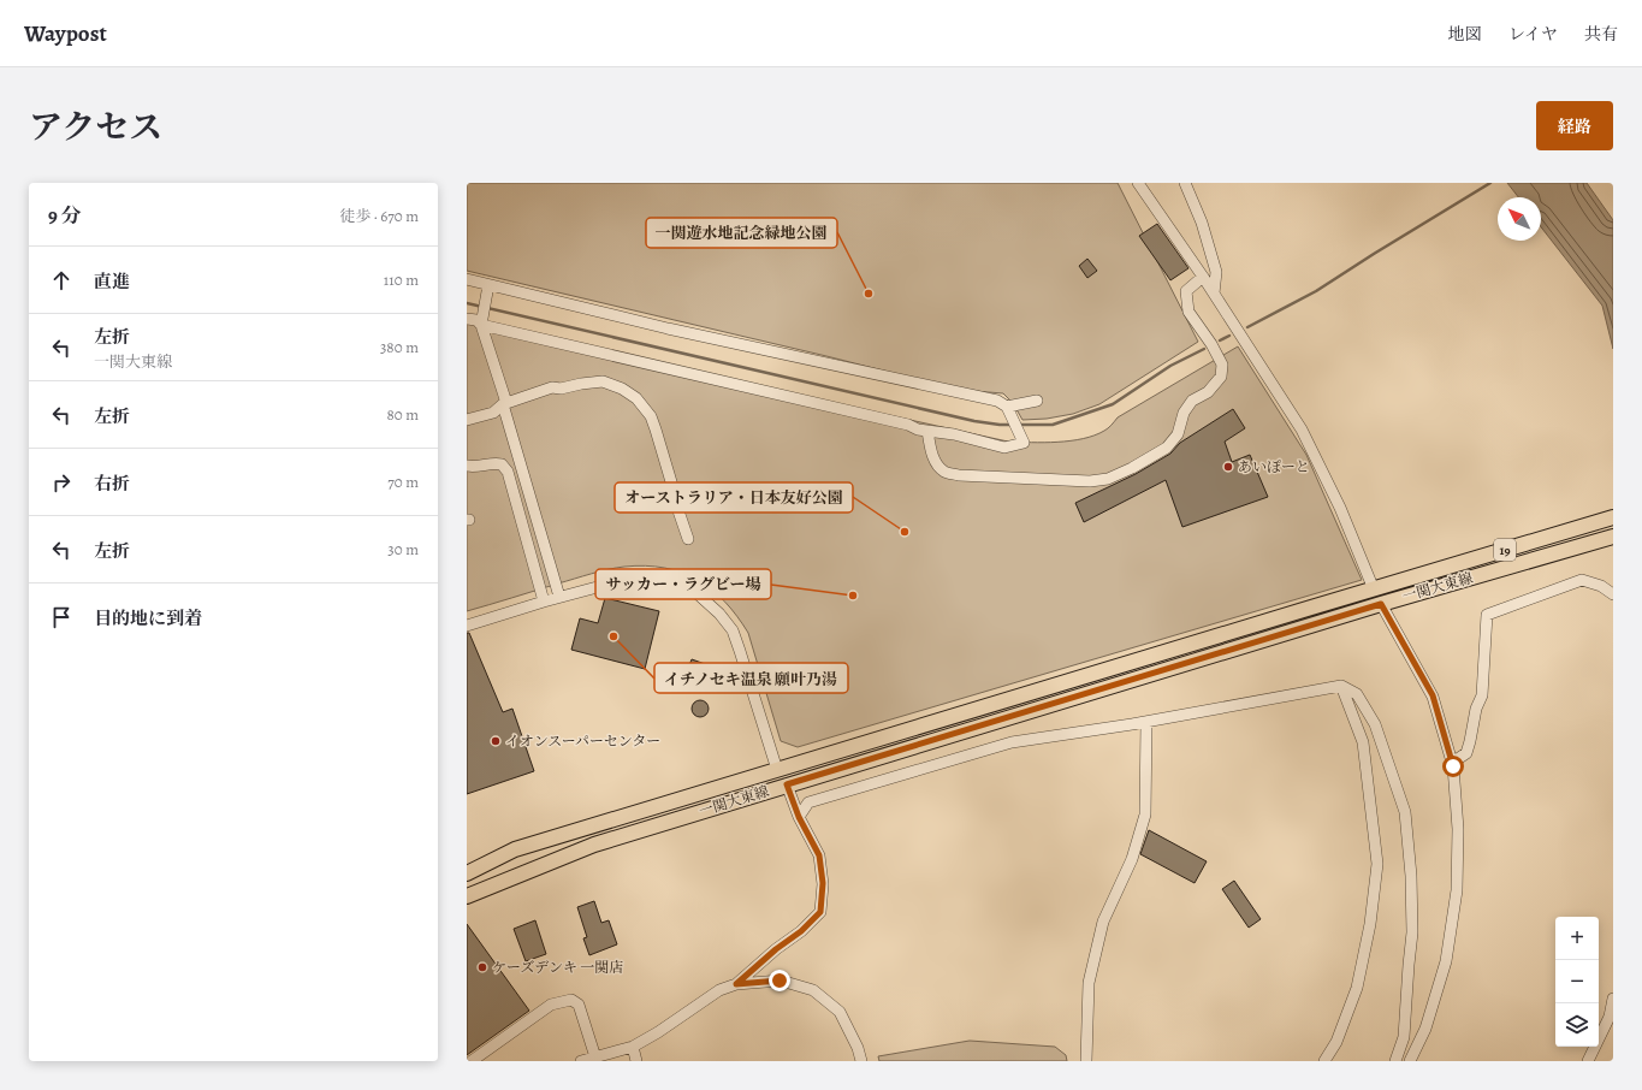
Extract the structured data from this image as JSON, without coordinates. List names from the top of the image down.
{
  "streets": {
    "main road": ["19", "一関大東線"]
  },
  "places": [
    "一関遊水地記念緑地公園",
    "あいぽーと",
    "オーストラリア・日本友好公園",
    "サッカー・ラグビー場",
    "イチノセキ温泉 願叶乃湯",
    "イオンスーパーセンター",
    "ケーズデンキ 一関店"
  ],
  "north": "top left",
  "page": {
    "header": "Waypost",
    "nav": ["地図", "レイヤ", "共有"],
    "title": "アクセス",
    "buttons": "経路",
    "heading": ["9 分", "徒歩 · 670 m"],
    "list": [
      ["直進", "110 m"],
      ["左折", "一関大東線", "380 m"],
      ["左折", "80 m"],
      ["右折", "70 m"],
      ["左折", "30 m"],
      "目的地に到着"
    ],
    "map_buttons": ["+", "−"]
  }
}
